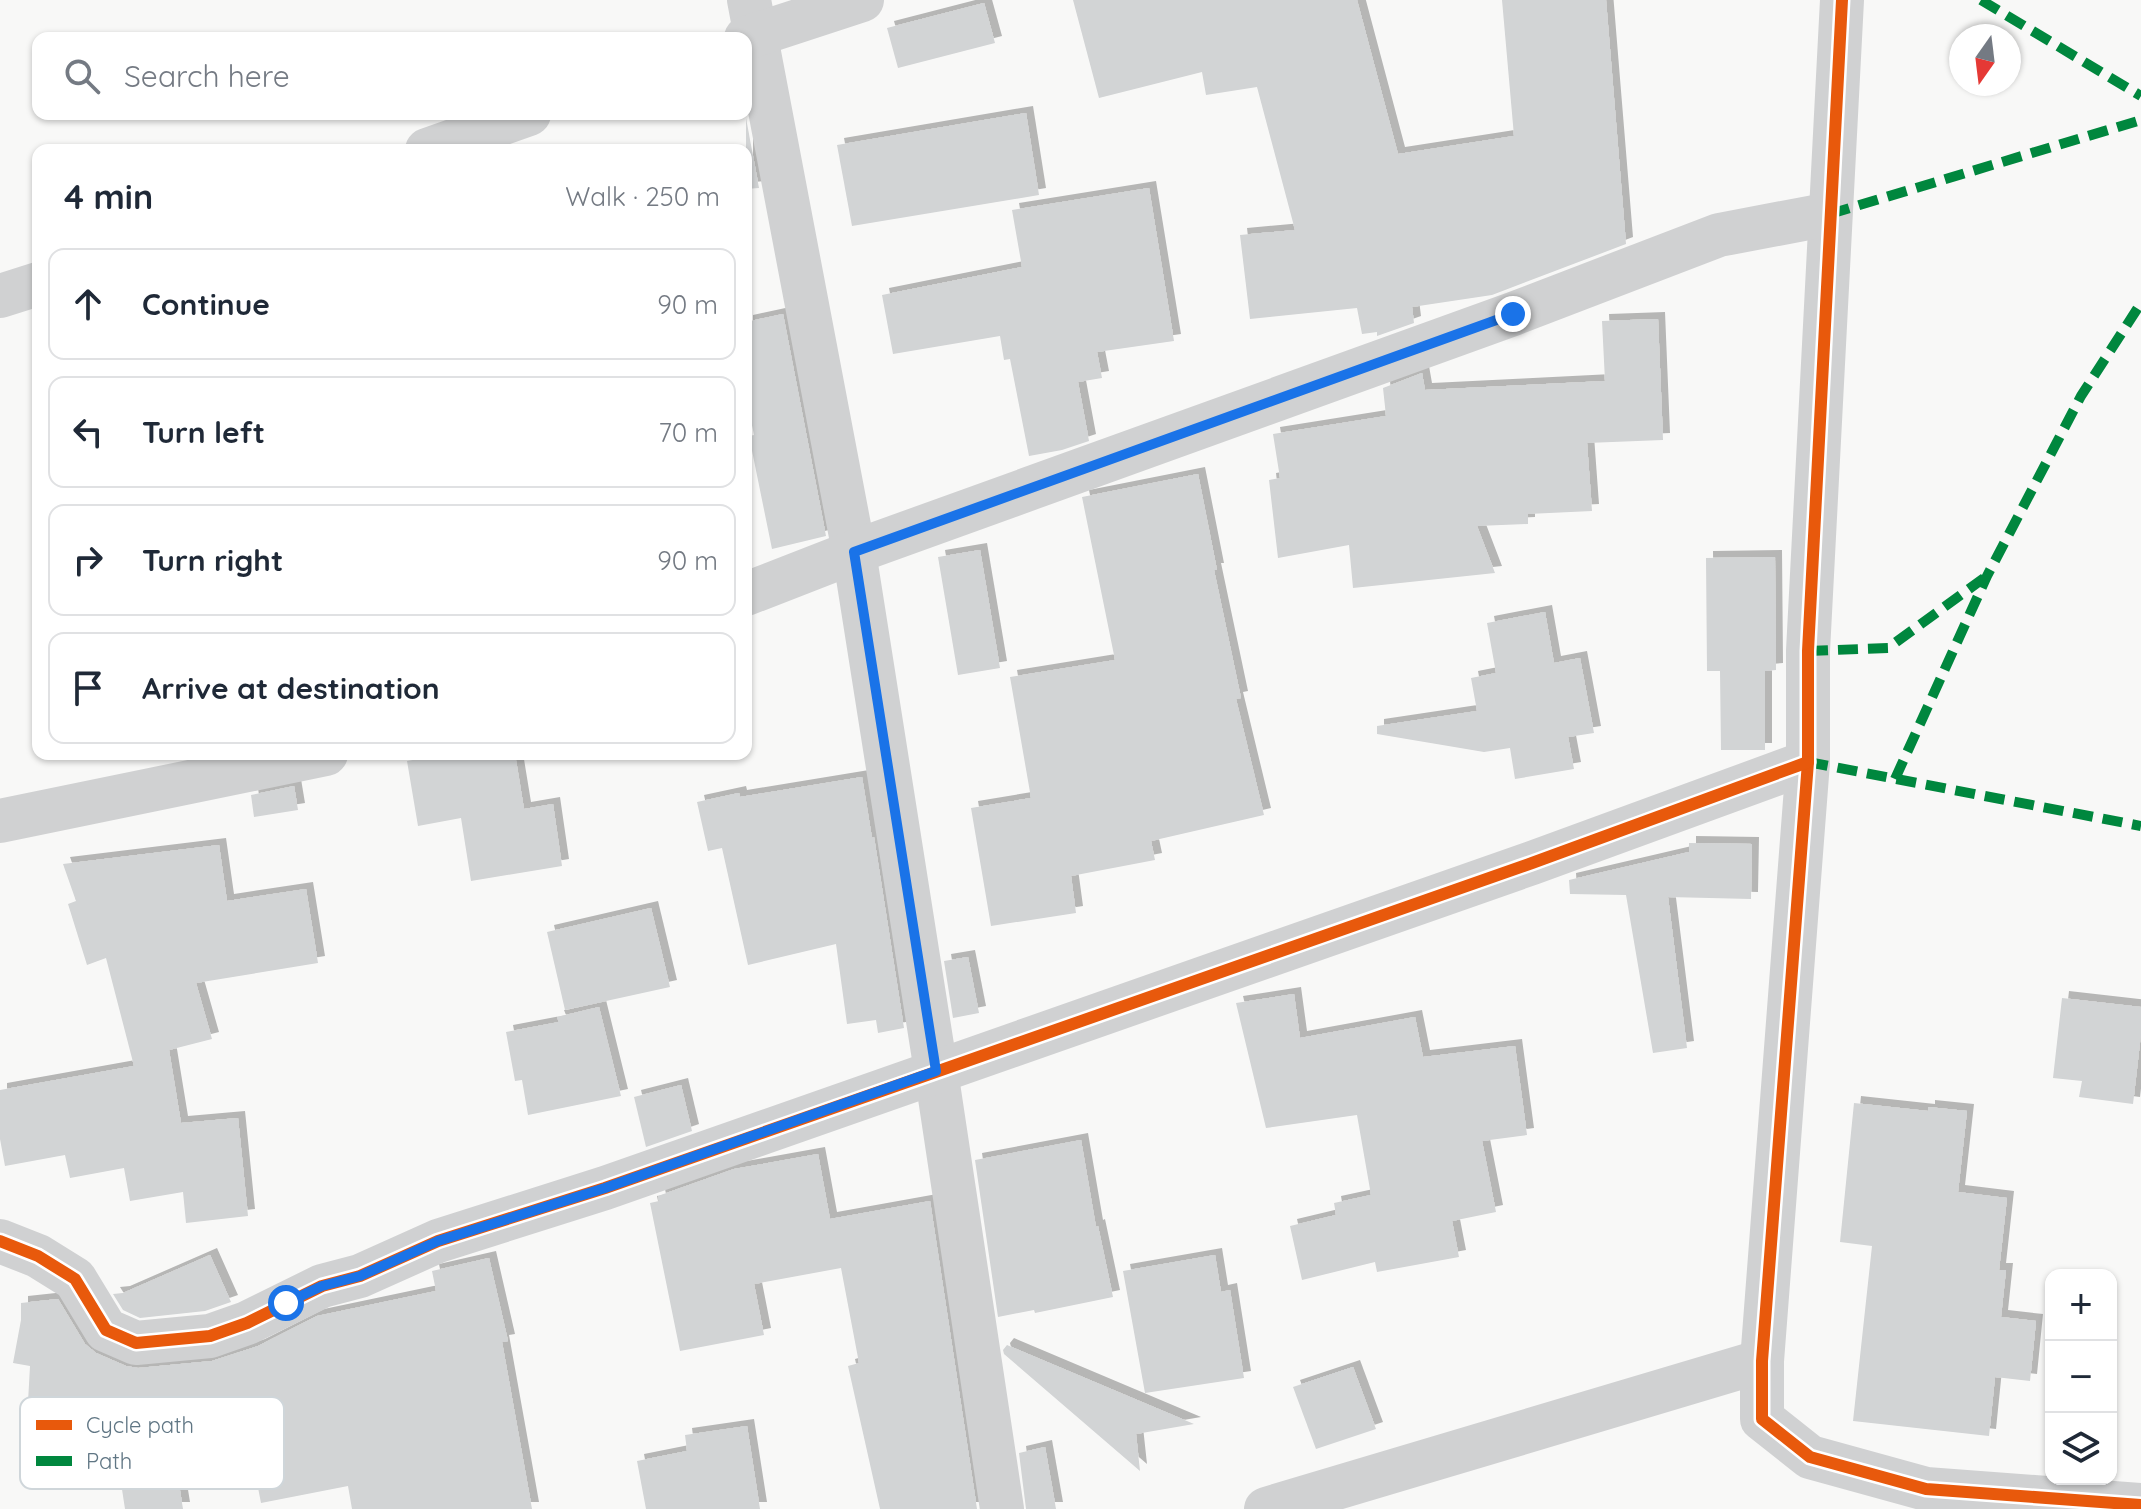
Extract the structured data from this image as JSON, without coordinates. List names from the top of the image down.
{
  "legend": ["Cycle path", "Path"],
  "north": "bottom",
  "page": {
    "search": "Search here",
    "heading": ["4 min", "Walk · 250 m"],
    "list": [
      ["Continue", "90 m"],
      ["Turn left", "70 m"],
      ["Turn right", "90 m"],
      "Arrive at destination"
    ],
    "map_buttons": ["+", "−"]
  }
}
